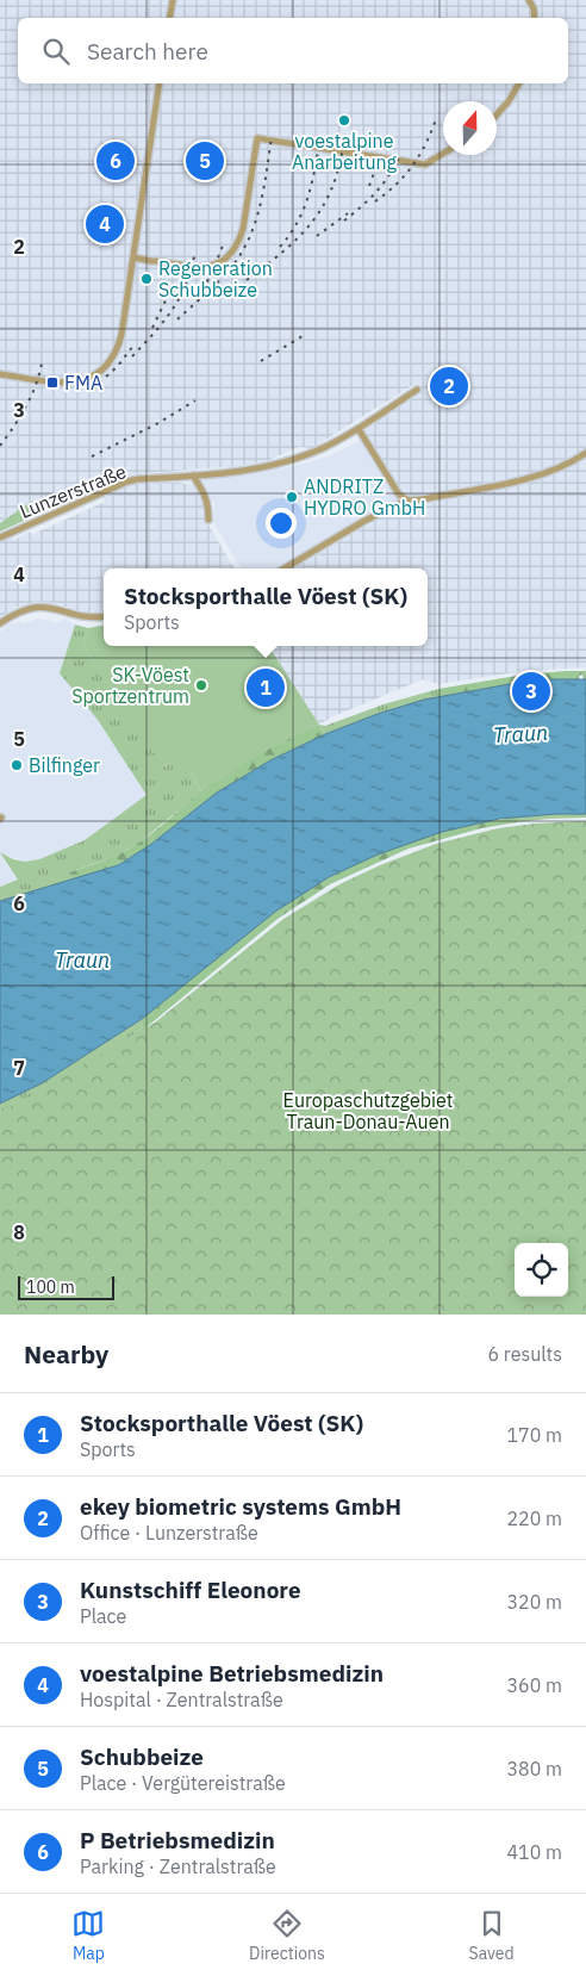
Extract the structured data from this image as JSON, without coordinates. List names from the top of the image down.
{
  "streets": {
    "street": ["Lunzerstraße"]
  },
  "water": ["Traun"],
  "parks": ["Europaschutzgebiet Traun-Donau-Auen"],
  "places": {
    "other": [
      "voestalpine Anarbeitung",
      "Regeneration Schubbeize",
      "ANDRITZ HYDRO GmbH",
      "SK-Vöest Sportzentrum",
      "Bilfinger"
    ],
    "transit": ["FMA"]
  },
  "scale_bar": "100 m",
  "north": "top",
  "page": {
    "search": "Search here",
    "pins": [
      "5",
      "6",
      "4",
      "2",
      "1",
      "3"
    ],
    "popup": ["Stocksporthalle Vöest (SK)", "Sports"],
    "scale": "100 m",
    "heading": ["Nearby", "6 results"],
    "list": [
      {
        "mark": "1",
        "name": "Stocksporthalle Vöest (SK)",
        "note": "Sports",
        "value": "170 m"
      },
      {
        "mark": "2",
        "name": "ekey biometric systems GmbH",
        "note": "Office · Lunzerstraße",
        "value": "220 m"
      },
      {
        "mark": "3",
        "name": "Kunstschiff Eleonore",
        "note": "Place",
        "value": "320 m"
      },
      {
        "mark": "4",
        "name": "voestalpine Betriebsmedizin",
        "note": "Hospital · Zentralstraße",
        "value": "360 m"
      },
      {
        "mark": "5",
        "name": "Schubbeize",
        "note": "Place · Vergütereistraße",
        "value": "380 m"
      },
      {
        "mark": "6",
        "name": "P Betriebsmedizin",
        "note": "Parking · Zentralstraße",
        "value": "410 m"
      }
    ],
    "nav": ["Map", "Directions", "Saved"]
  },
  "grid": {
    "rows": [
      "2",
      "3",
      "4",
      "5",
      "6",
      "7",
      "8"
    ]
  }
}
